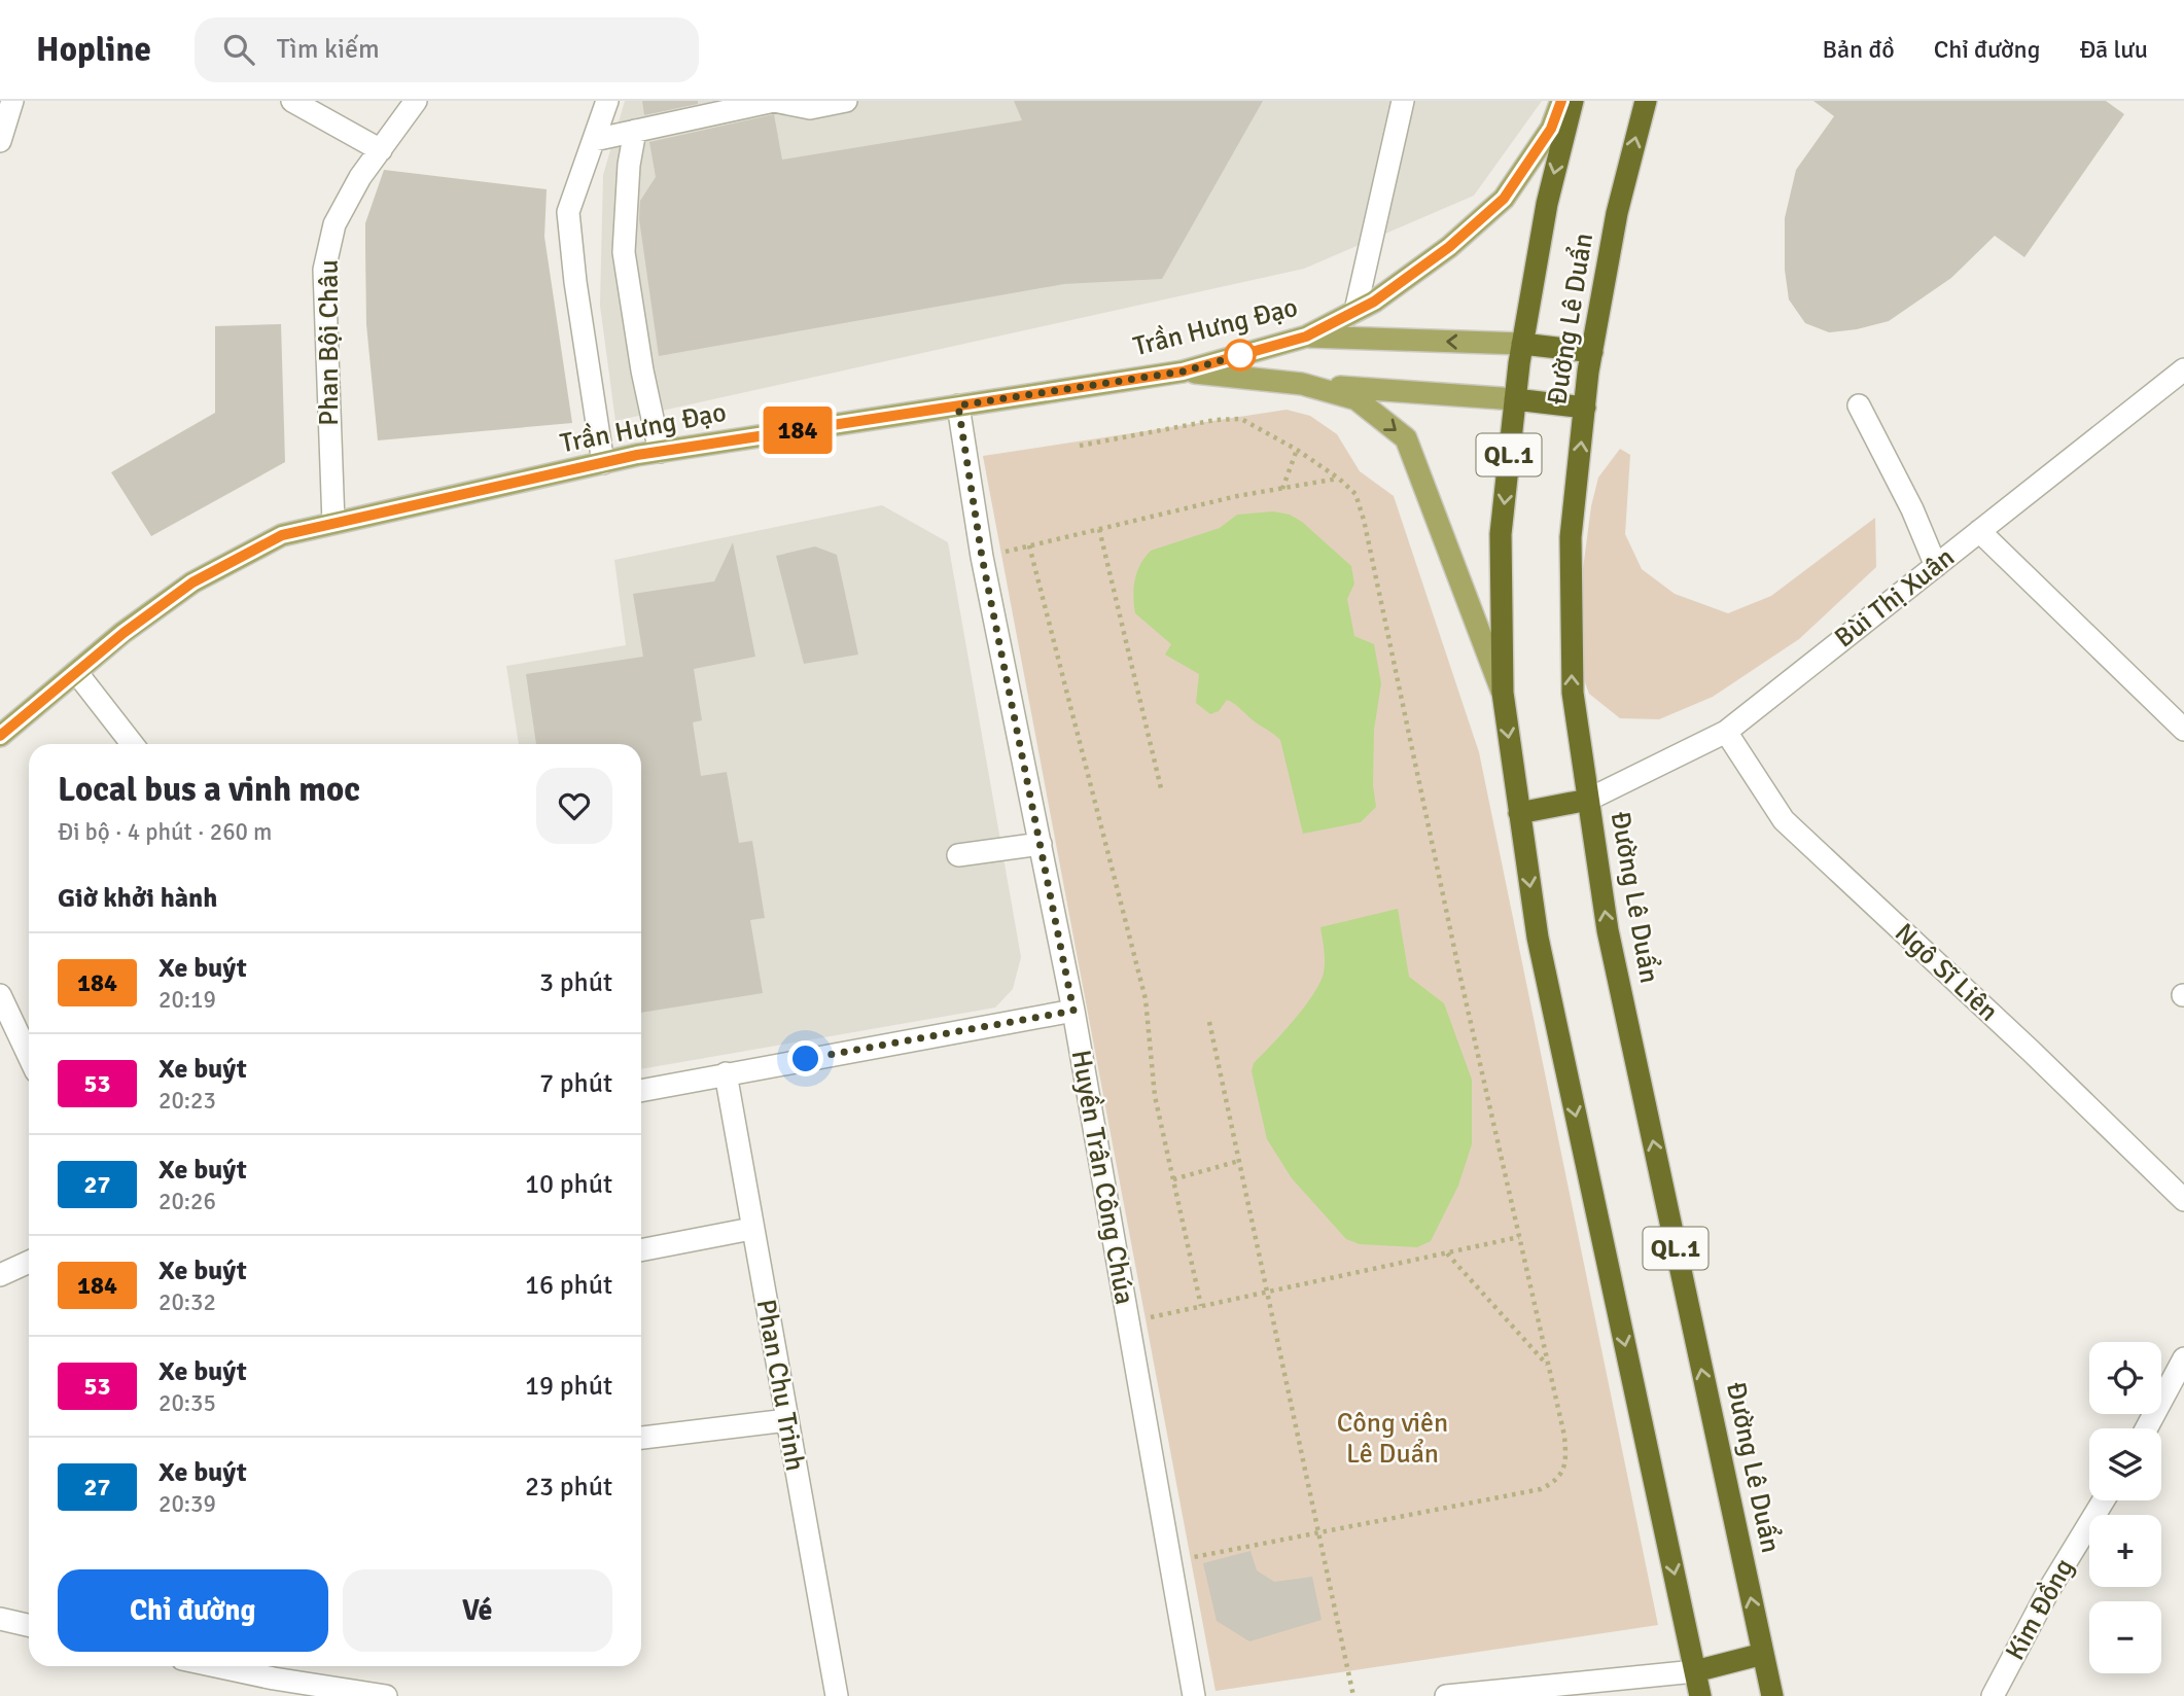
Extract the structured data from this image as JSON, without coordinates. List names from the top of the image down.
{
  "streets": {
    "highway": ["Đường Lê Duẩn", "QL.1"],
    "main road": ["Trần Hưng Đạo"],
    "street": [
      "Phan Bội Châu",
      "Bùi Thị Xuân",
      "Ngô Sĩ Liên",
      "Huyền Trân Công Chúa",
      "Phan Chu Trinh",
      "Kim Đồng"
    ]
  },
  "crossings": [
    ["Đường Lê Duẩn", "Bùi Thị Xuân"],
    ["Trần Hưng Đạo", "Phan Bội Châu"],
    ["Trần Hưng Đạo", "Huyền Trân Công Chúa"],
    ["Bùi Thị Xuân", "Ngô Sĩ Liên"]
  ],
  "parks": ["Công viên Lê Duẩn"],
  "lines": ["bus line 184"],
  "page": {
    "header": "Hopline",
    "search": "Tìm kiếm",
    "nav": ["Bản đồ", "Chỉ đường", "Đã lưu"],
    "on_map": "184",
    "heading": [
      ["Local bus a vinh moc", "Đi bộ · 4 phút · 260 m"],
      "Giờ khởi hành"
    ],
    "list": [
      {
        "mark": "184",
        "name": "Xe buýt",
        "note": "20:19",
        "value": "3 phút"
      },
      {
        "mark": "53",
        "name": "Xe buýt",
        "note": "20:23",
        "value": "7 phút"
      },
      {
        "mark": "27",
        "name": "Xe buýt",
        "note": "20:26",
        "value": "10 phút"
      },
      {
        "mark": "184",
        "name": "Xe buýt",
        "note": "20:32",
        "value": "16 phút"
      },
      {
        "mark": "53",
        "name": "Xe buýt",
        "note": "20:35",
        "value": "19 phút"
      },
      {
        "mark": "27",
        "name": "Xe buýt",
        "note": "20:39",
        "value": "23 phút"
      }
    ],
    "map_buttons": ["+", "−"],
    "buttons": ["Chỉ đường", "Vé"]
  }
}
